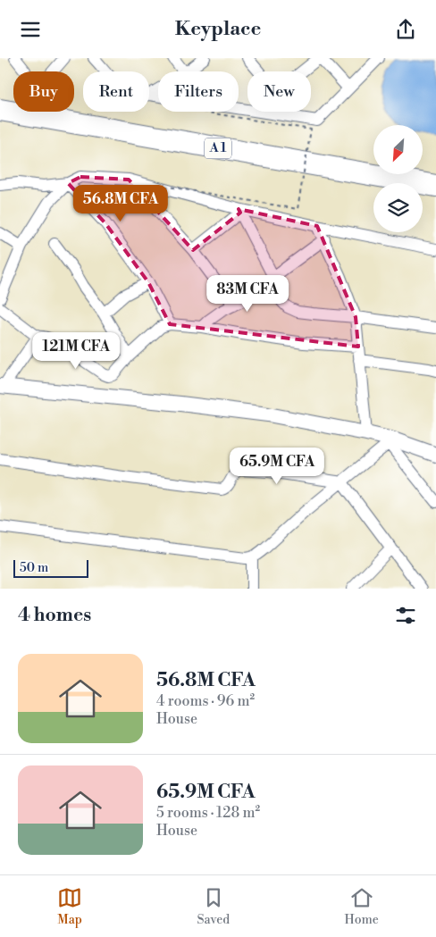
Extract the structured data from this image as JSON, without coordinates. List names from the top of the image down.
{
  "streets": {
    "highway": ["A 1"]
  },
  "scale_bar": "50 m",
  "north": "bottom left",
  "page": {
    "header": "Keyplace",
    "chip": [
      "Buy",
      "Rent",
      "Filters",
      "New"
    ],
    "price": [
      "56.8M CFA",
      "83M CFA",
      "121M CFA",
      "65.9M CFA"
    ],
    "scale": "50 m",
    "heading": "4 homes",
    "list": [
      {
        "name": "56.8M CFA",
        "note": "4 rooms · 96 m² · House"
      },
      {
        "name": "65.9M CFA",
        "note": "5 rooms · 128 m² · House"
      }
    ],
    "tabs": ["Map", "Saved", "Home"]
  }
}
